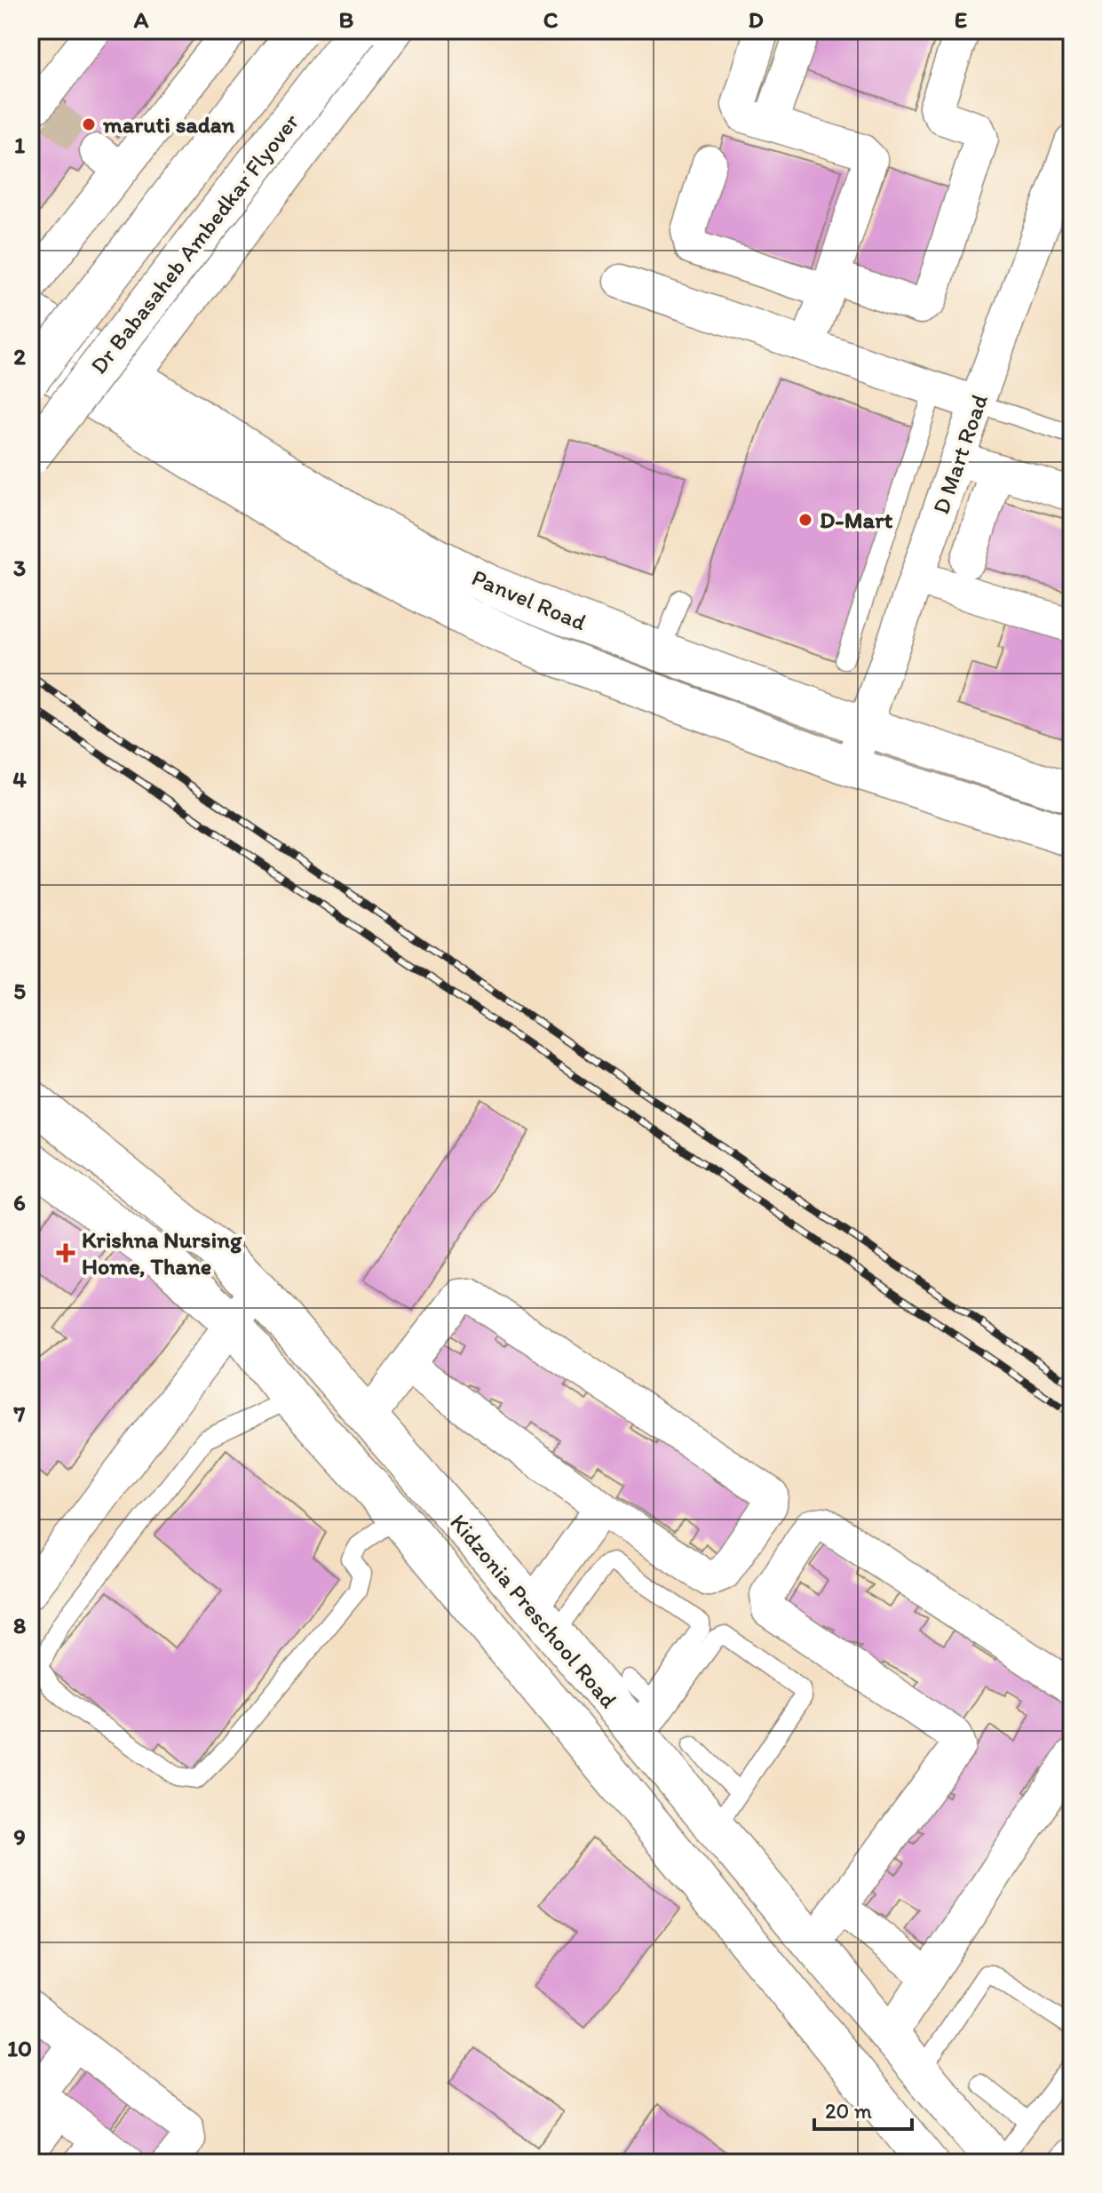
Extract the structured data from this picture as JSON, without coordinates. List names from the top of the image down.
{
  "streets": {
    "street": [
      "Dr Babasaheb Ambedkar Flyover",
      "D Mart Road",
      "Panvel Road",
      "Kidzonia Preschool Road"
    ]
  },
  "crossings": [
    ["D Mart Road", "Panvel Road"]
  ],
  "places": {
    "other": ["maruti sadan", "D-Mart"],
    "health": ["Krishna Nursing Home, Thane"]
  },
  "scale_bar": "20 m",
  "grid": {
    "columns": [
      "A",
      "B",
      "C",
      "D",
      "E"
    ],
    "rows": [
      "1",
      "2",
      "3",
      "4",
      "5",
      "6",
      "7",
      "8",
      "9",
      "10"
    ]
  }
}
